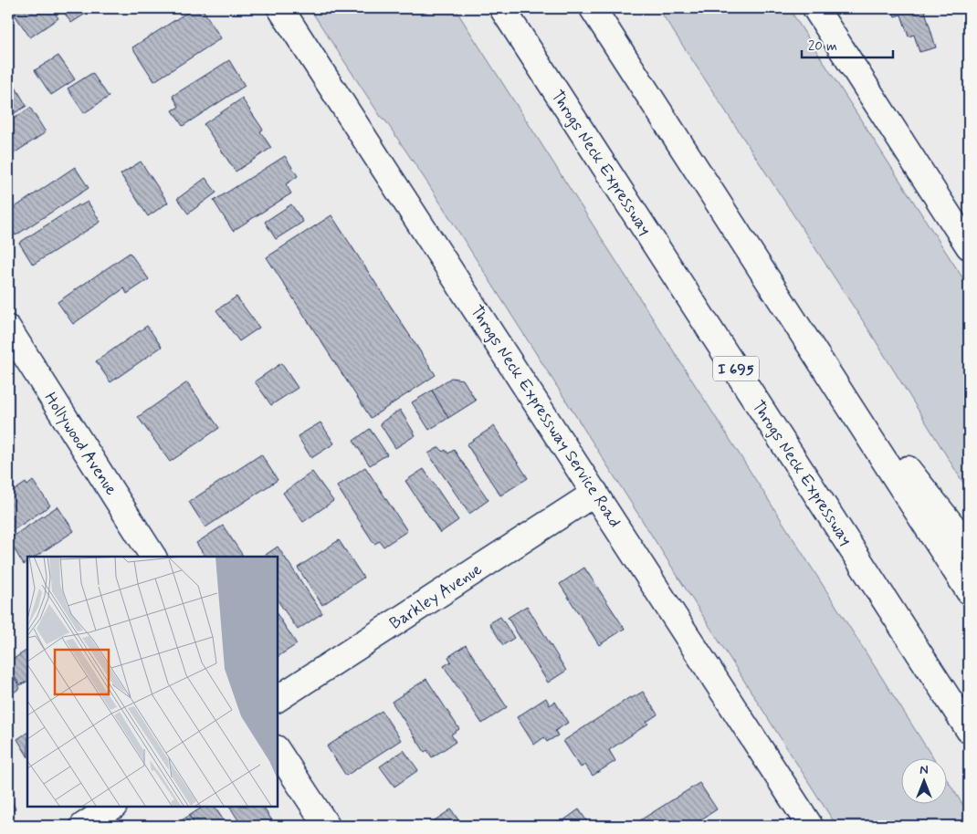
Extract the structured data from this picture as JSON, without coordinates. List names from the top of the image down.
{
  "streets": {
    "main road": [
      "Throgs Neck Expressway",
      "I 695",
      "Throgs Neck Expressway Service Road",
      "Hollywood Avenue",
      "Barkley Avenue"
    ]
  },
  "crossings": [
    ["Throgs Neck Expressway Service Road", "Barkley Avenue"]
  ],
  "scale_bar": "20 m",
  "north": "top"
}
